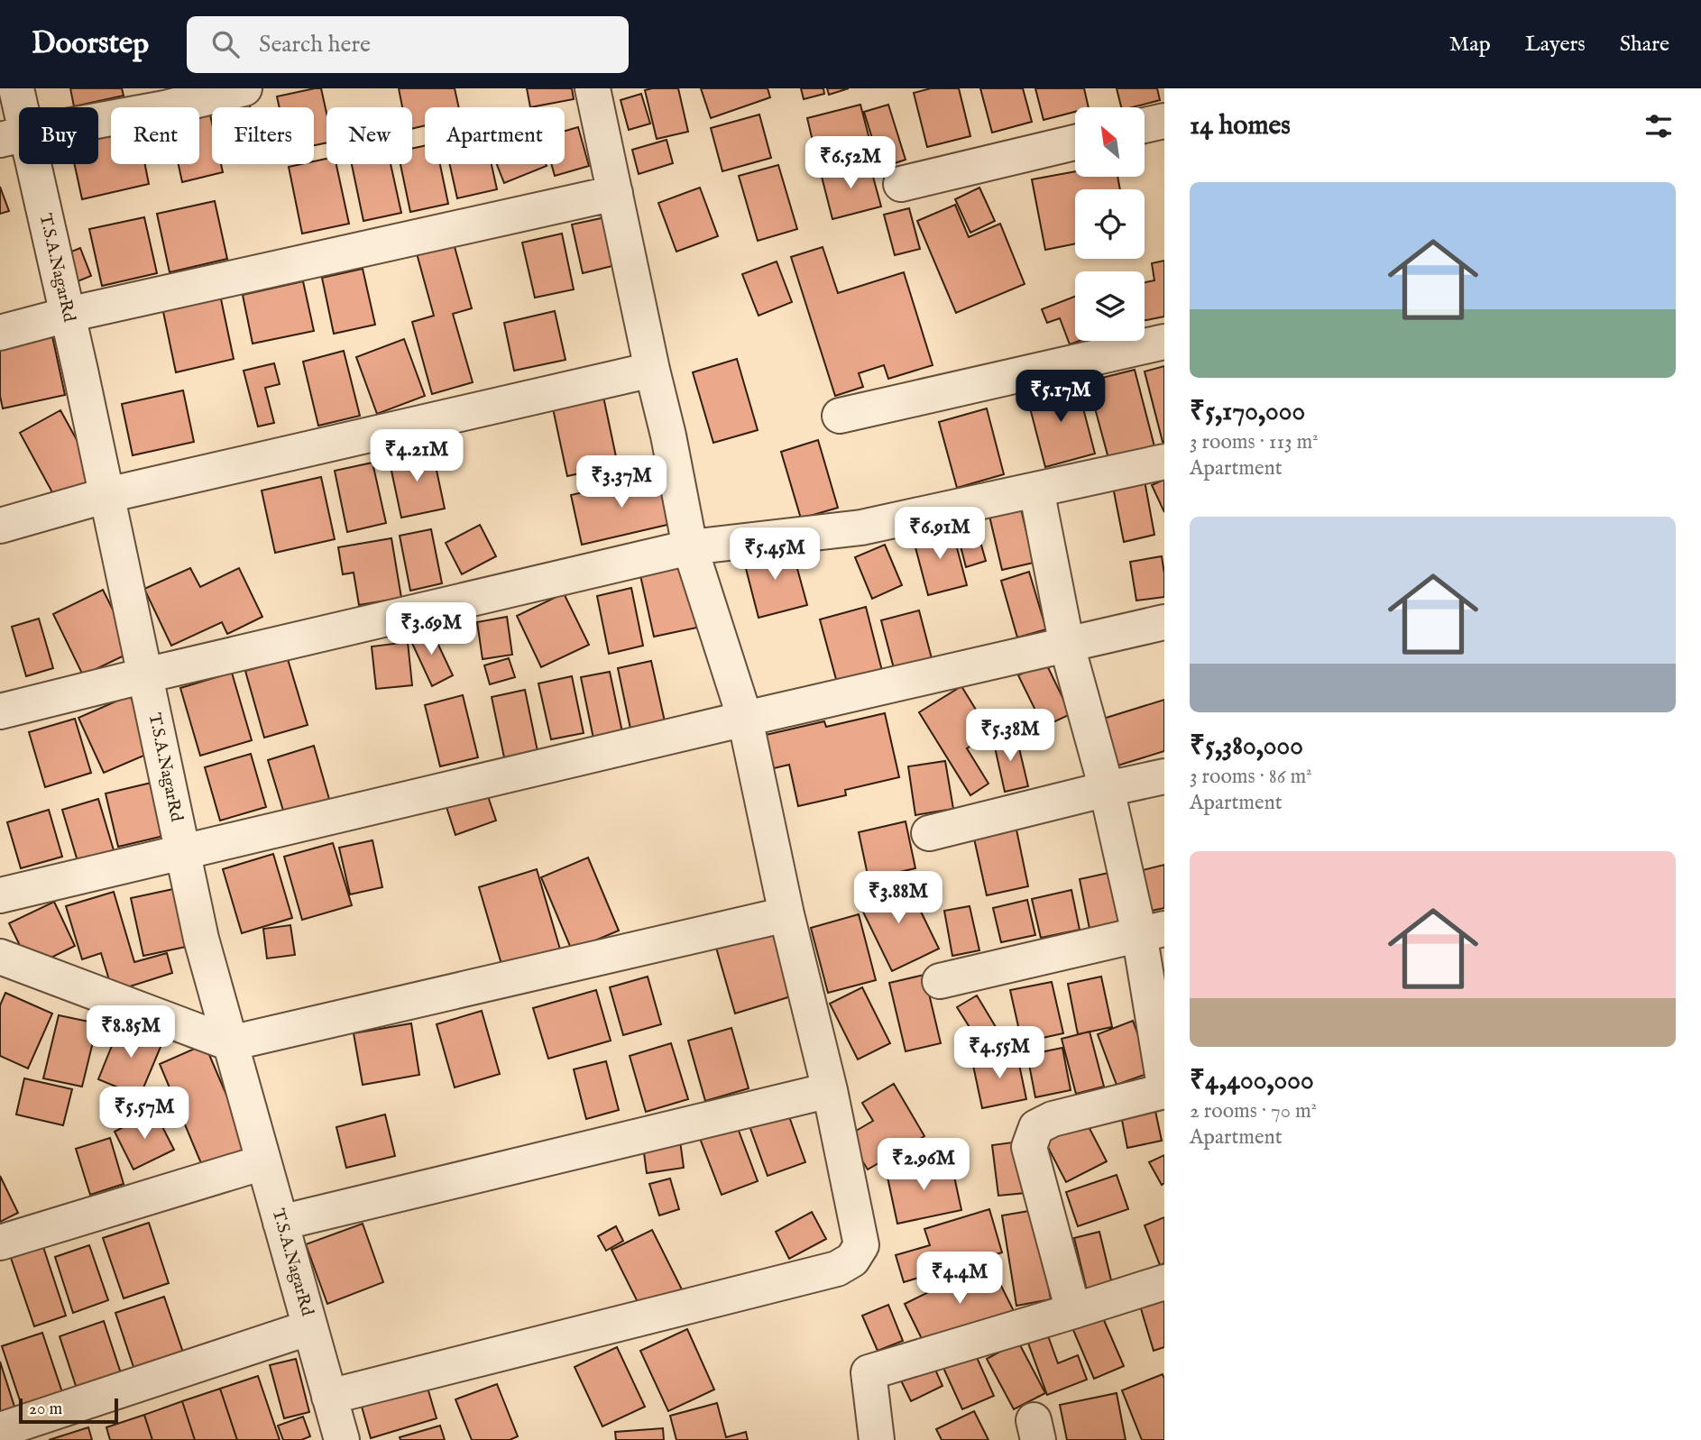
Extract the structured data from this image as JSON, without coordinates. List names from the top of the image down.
{
  "streets": {
    "street": ["T.S.A.NagarRd"]
  },
  "scale_bar": "20 m",
  "north": "top left",
  "page": {
    "header": "Doorstep",
    "search": "Search here",
    "nav": ["Map", "Layers", "Share"],
    "heading": "14 homes",
    "chip": [
      "Buy",
      "Rent",
      "Filters",
      "New",
      "Apartment"
    ],
    "price": [
      "₹6.52M",
      "₹5.17M",
      "₹4.21M",
      "₹3.37M",
      "₹6.91M",
      "₹5.45M",
      "₹3.69M",
      "₹5.38M",
      "₹3.88M",
      "₹8.85M",
      "₹4.55M",
      "₹5.57M",
      "₹2.96M",
      "₹4.4M"
    ],
    "list": [
      {
        "name": "₹5,170,000",
        "note": "3 rooms · 113 m² · Apartment"
      },
      {
        "name": "₹5,380,000",
        "note": "3 rooms · 86 m² · Apartment"
      },
      {
        "name": "₹4,400,000",
        "note": "2 rooms · 70 m² · Apartment"
      }
    ],
    "scale": "20 m"
  }
}
